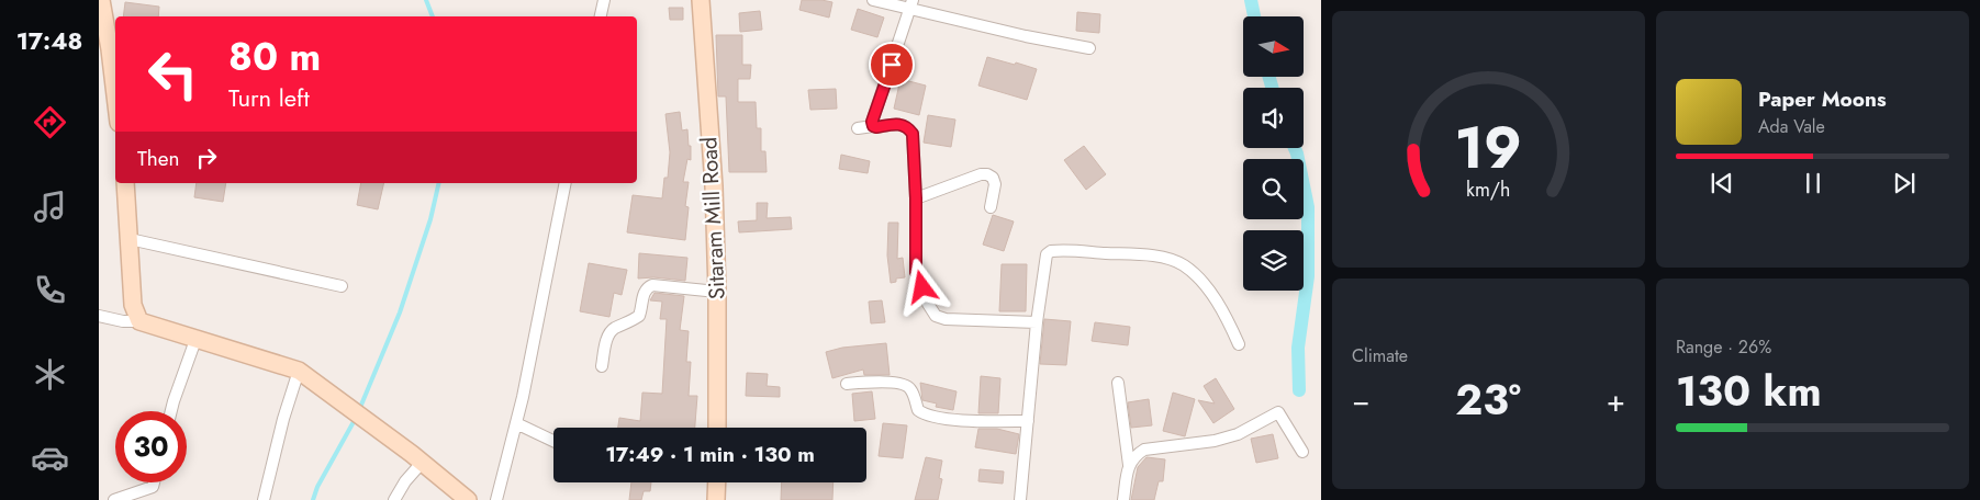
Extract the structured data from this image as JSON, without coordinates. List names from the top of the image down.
{
  "streets": {
    "street": ["Sitaram Mill Road"]
  },
  "north": "right",
  "page": {
    "tabs": "17:48",
    "turn": ["80 m", "Turn left"],
    "song": ["Paper Moons", "Ada Vale"],
    "then": "Then",
    "tile": [
      "Climate",
      ["Range · 26%", "130 km"]
    ],
    "heat": ["−", "23°", "+"],
    "limit": "30",
    "trip": "17:49 · 1 min · 130 m",
    "gauge": ["19", "km/h"]
  }
}
